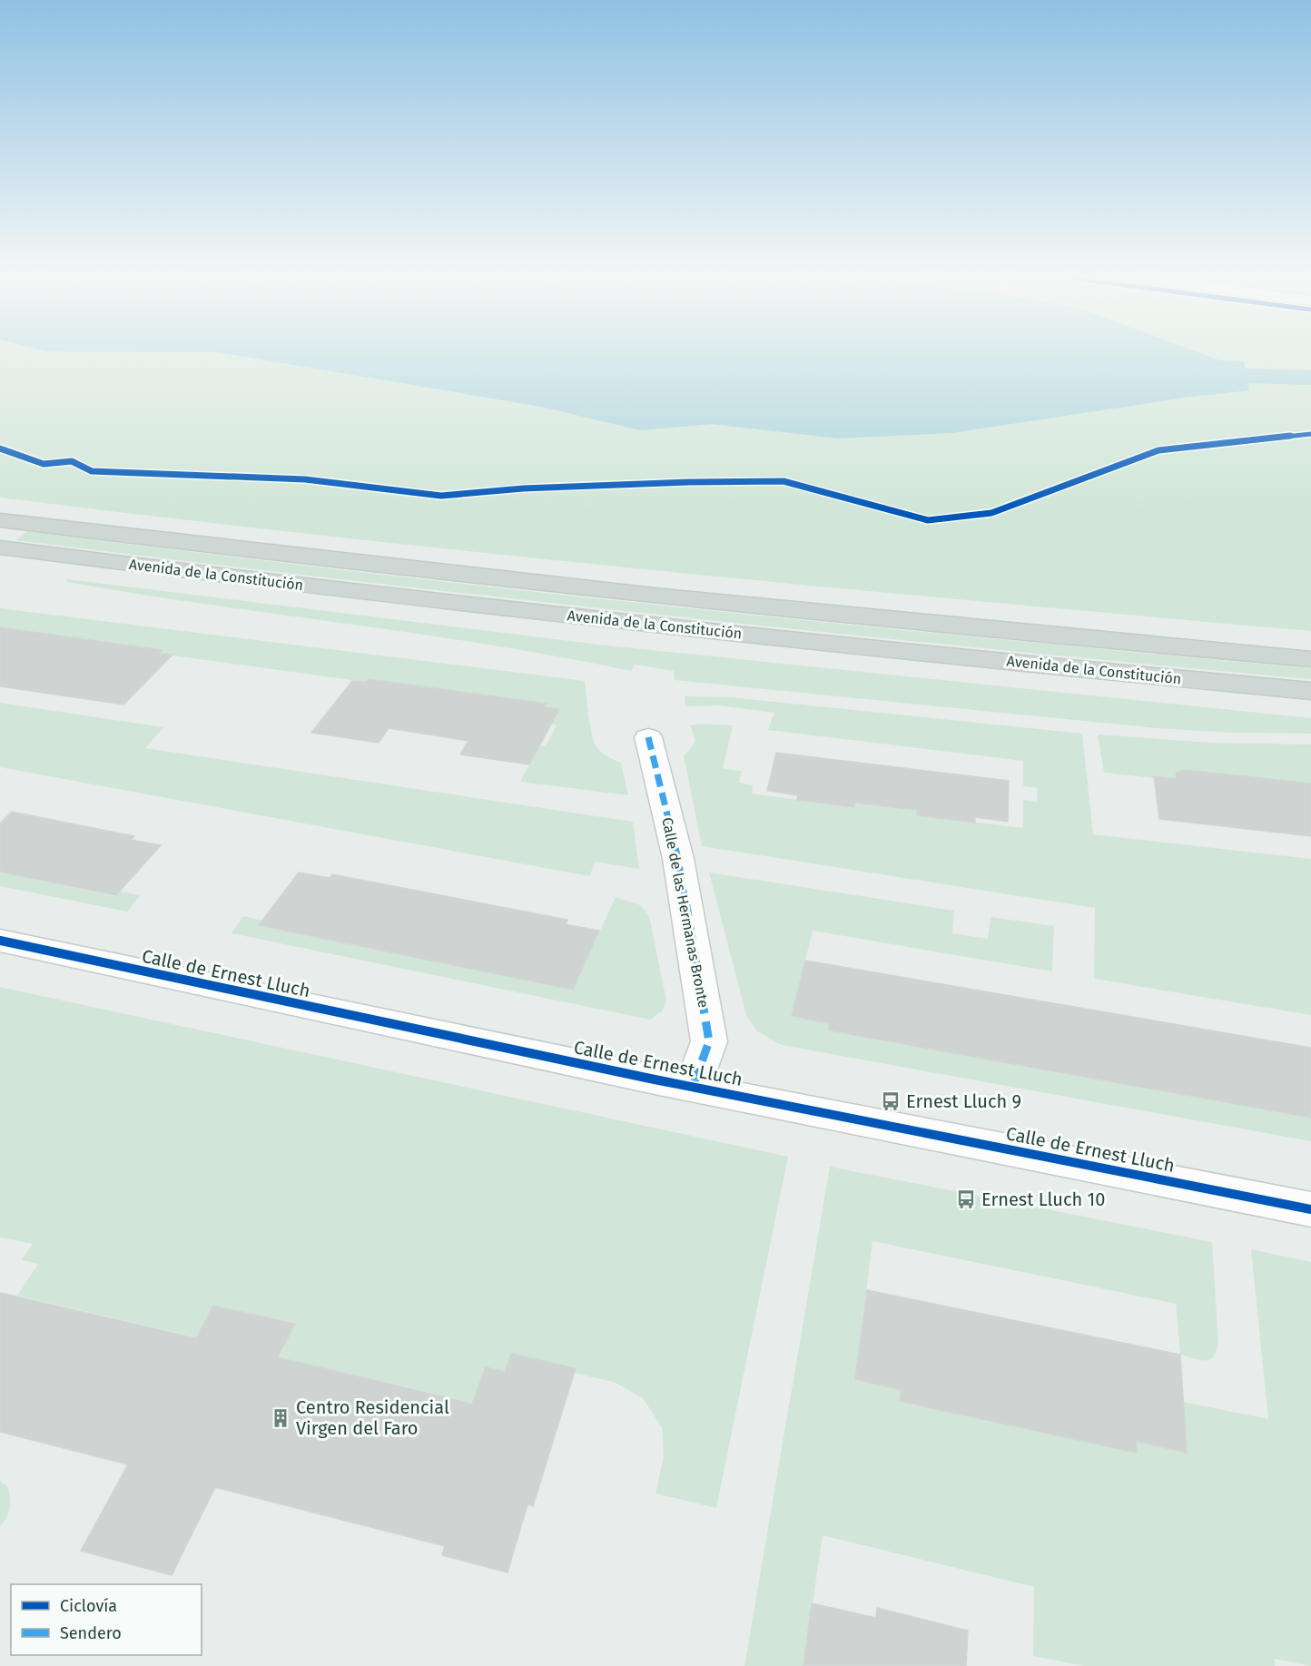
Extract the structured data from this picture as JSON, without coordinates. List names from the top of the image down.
{
  "streets": {
    "main road": ["Avenida de la Constitución"],
    "street": ["Calle de las Hermanas Bronte", "Calle de Ernest Lluch"]
  },
  "crossings": [
    ["Calle de las Hermanas Bronte", "Calle de Ernest Lluch"]
  ],
  "places": {
    "bus stop": ["Ernest Lluch 9", "Ernest Lluch 10"],
    "building": ["Centro Residencial Virgen del Faro"]
  },
  "legend": ["Ciclovía", "Sendero"]
}
